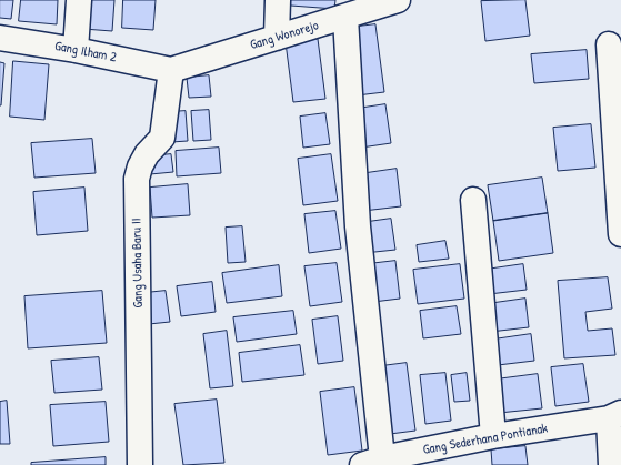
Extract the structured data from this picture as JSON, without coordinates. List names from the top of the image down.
{
  "streets": {
    "street": [
      "Gang Wonorejo",
      "Gang Ilham 2",
      "Gang Usaha Baru II",
      "Gang Sederhana Pontianak"
    ]
  },
  "crossings": [
    ["Gang Wonorejo", "Gang Ilham 2"],
    ["Gang Wonorejo", "Gang Usaha Baru II"],
    ["Gang Ilham 2", "Gang Usaha Baru II"]
  ]
}
